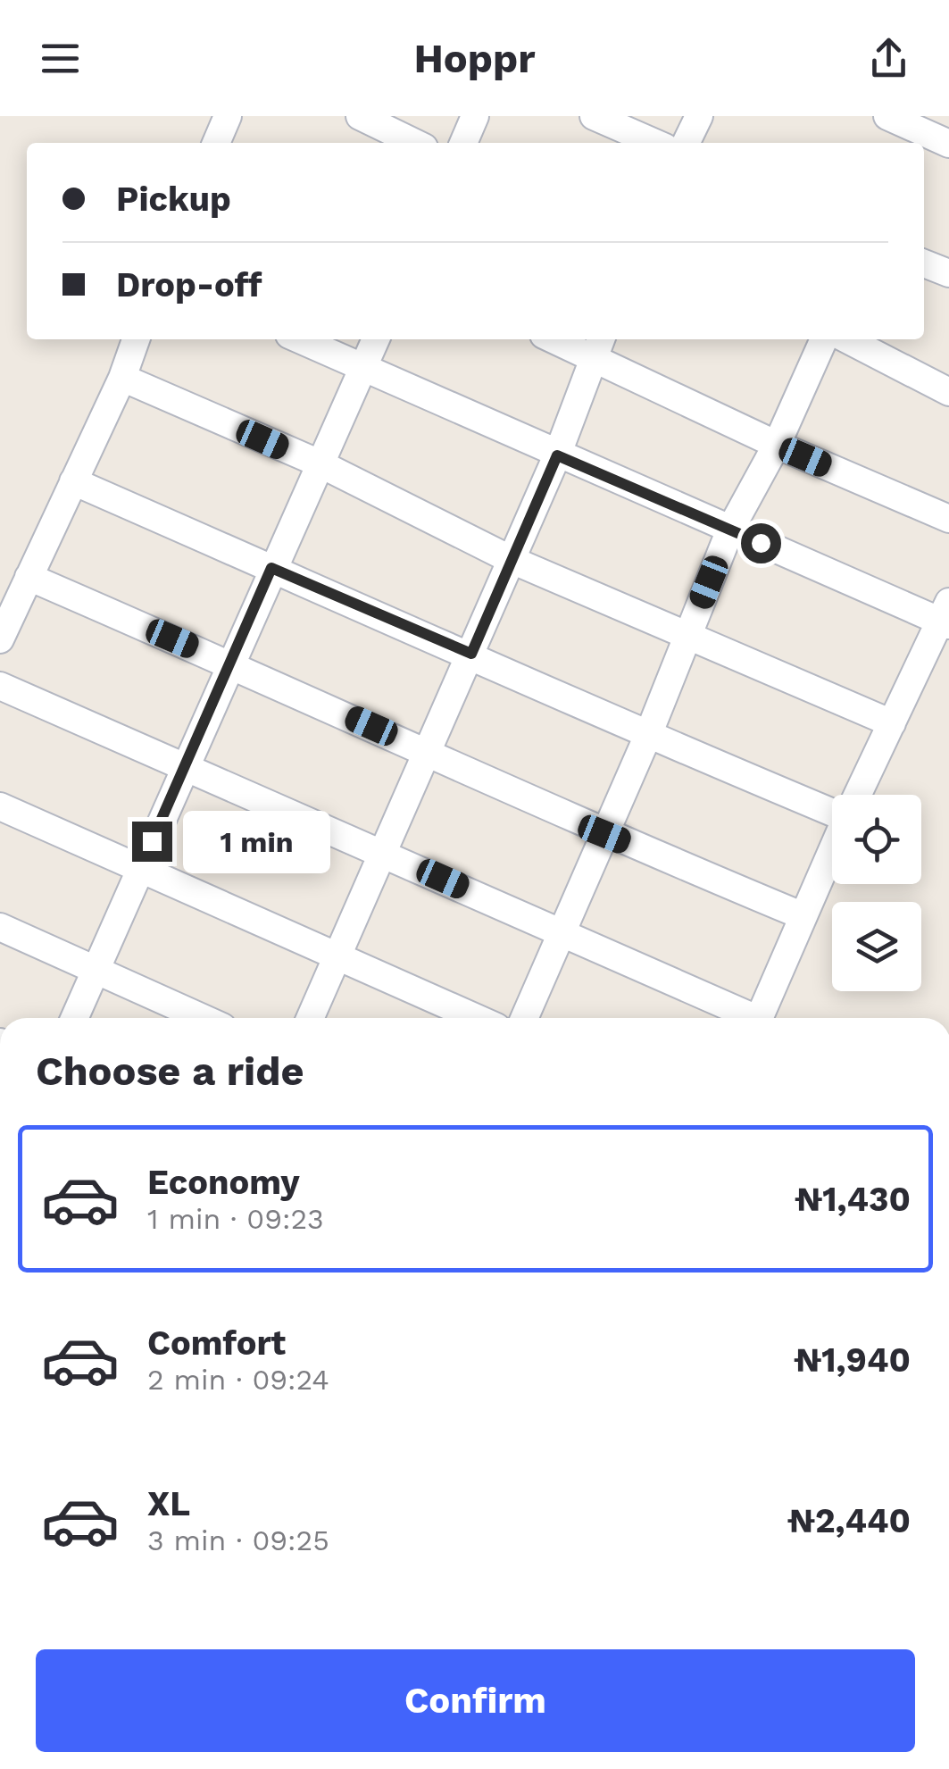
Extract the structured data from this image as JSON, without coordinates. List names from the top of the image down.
{
  "page": {
    "header": "Hoppr",
    "banner": ["Pickup", "Drop-off"],
    "bubble": "1 min",
    "heading": "Choose a ride",
    "list": [
      {
        "name": "Economy",
        "note": "1 min · 09:23",
        "value": "₦1,430"
      },
      {
        "name": "Comfort",
        "note": "2 min · 09:24",
        "value": "₦1,940"
      },
      {
        "name": "XL",
        "note": "3 min · 09:25",
        "value": "₦2,440"
      }
    ],
    "buttons": "Confirm"
  }
}
